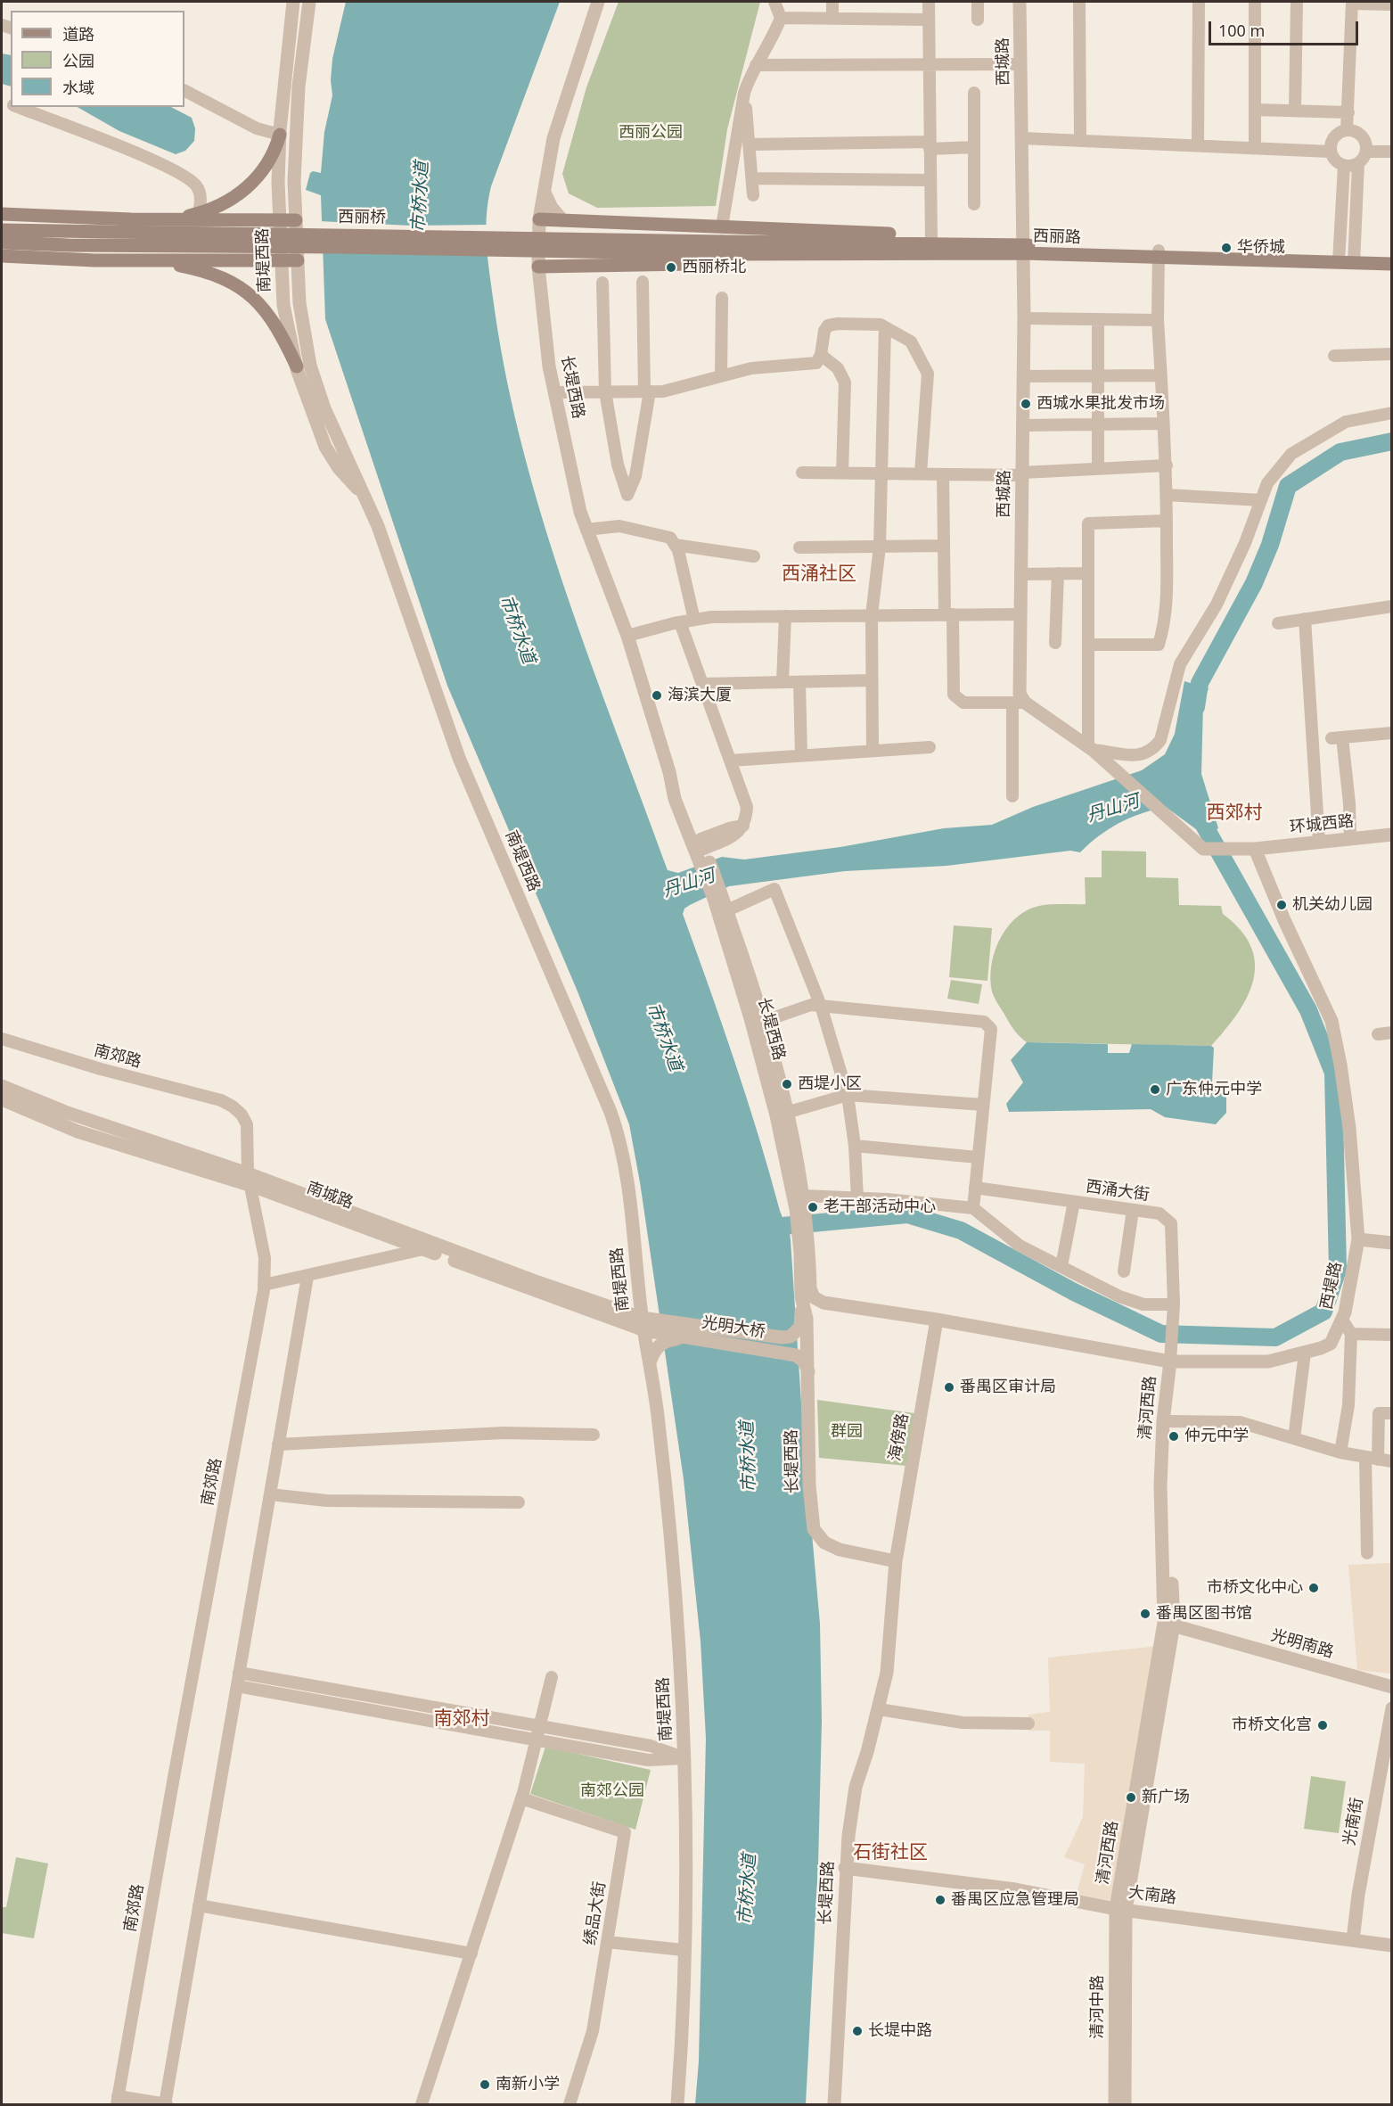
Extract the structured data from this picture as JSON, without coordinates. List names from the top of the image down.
{
  "streets": {
    "main road": ["西丽桥", "西丽路"],
    "street": [
      "西城路",
      "南堤西路",
      "长堤西路",
      "环城西路",
      "南郊路",
      "西涌大街",
      "南城路",
      "西堤路",
      "光明大桥",
      "清河西路",
      "海傍路",
      "光明南路",
      "光南街",
      "大南路",
      "绣品大街",
      "清河中路"
    ]
  },
  "crossings": [
    ["西城路", "西丽路"],
    ["西丽桥", "西丽路"],
    ["南堤西路", "南城路"],
    ["南堤西路", "光明大桥"],
    ["长堤西路", "西堤路"],
    ["长堤西路", "光明大桥"],
    ["长堤西路", "海傍路"],
    ["长堤西路", "大南路"],
    ["环城西路", "西堤路"],
    ["南郊路", "南城路"],
    ["西涌大街", "西堤路"],
    ["西涌大街", "清河西路"],
    ["南城路", "光明大桥"],
    ["西堤路", "光明大桥"],
    ["西堤路", "清河西路"],
    ["西堤路", "海傍路"],
    ["清河西路", "光明南路"],
    ["清河西路", "大南路"],
    ["清河西路", "清河中路"],
    ["光南街", "大南路"],
    ["大南路", "清河中路"]
  ],
  "districts": [
    "西涌社区",
    "西郊村",
    "南郊村",
    "石街社区"
  ],
  "water": ["市桥水道", "丹山河"],
  "parks": ["西丽公园", "群园", "南郊公园"],
  "places": [
    "华侨城",
    "西丽桥北",
    "西城水果批发市场",
    "海滨大厦",
    "机关幼儿园",
    "西堤小区",
    "广东仲元中学",
    "老干部活动中心",
    "番禺区审计局",
    "仲元中学",
    "市桥文化中心",
    "番禺区图书馆",
    "市桥文化宫",
    "新广场",
    "番禺区应急管理局",
    "长堤中路",
    "南新小学"
  ],
  "legend": ["道路", "公园", "水域"],
  "scale_bar": "100 m"
}
